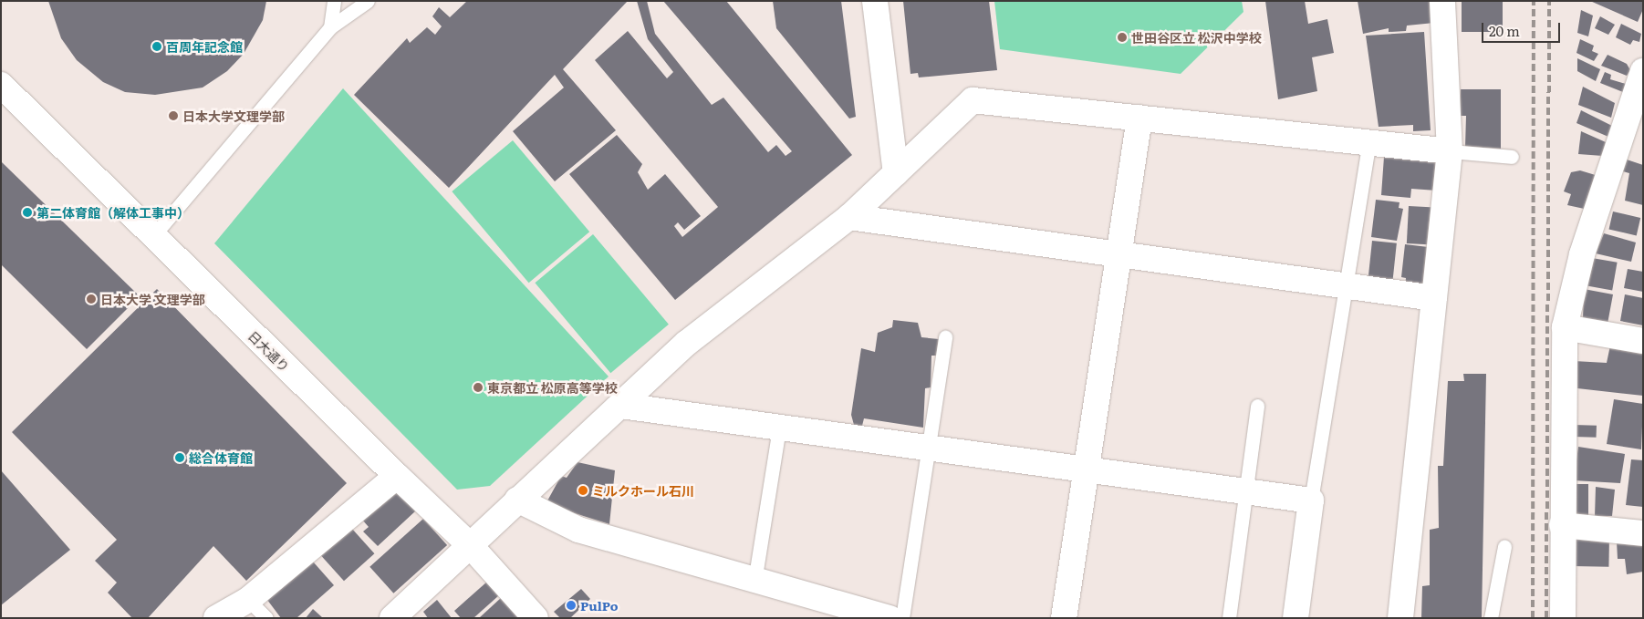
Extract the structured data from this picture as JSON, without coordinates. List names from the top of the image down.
{
  "streets": {
    "street": ["日大通り"]
  },
  "places": [
    "世田谷区立 松沢中学校",
    "百周年記念館",
    "日本大学文理学部",
    "第二体育館（解体工事中）",
    "日本大学 文理学部",
    "東京都立 松原高等学校",
    "総合体育館",
    "ミルクホール石川",
    "PulPo"
  ],
  "scale_bar": "20 m"
}
